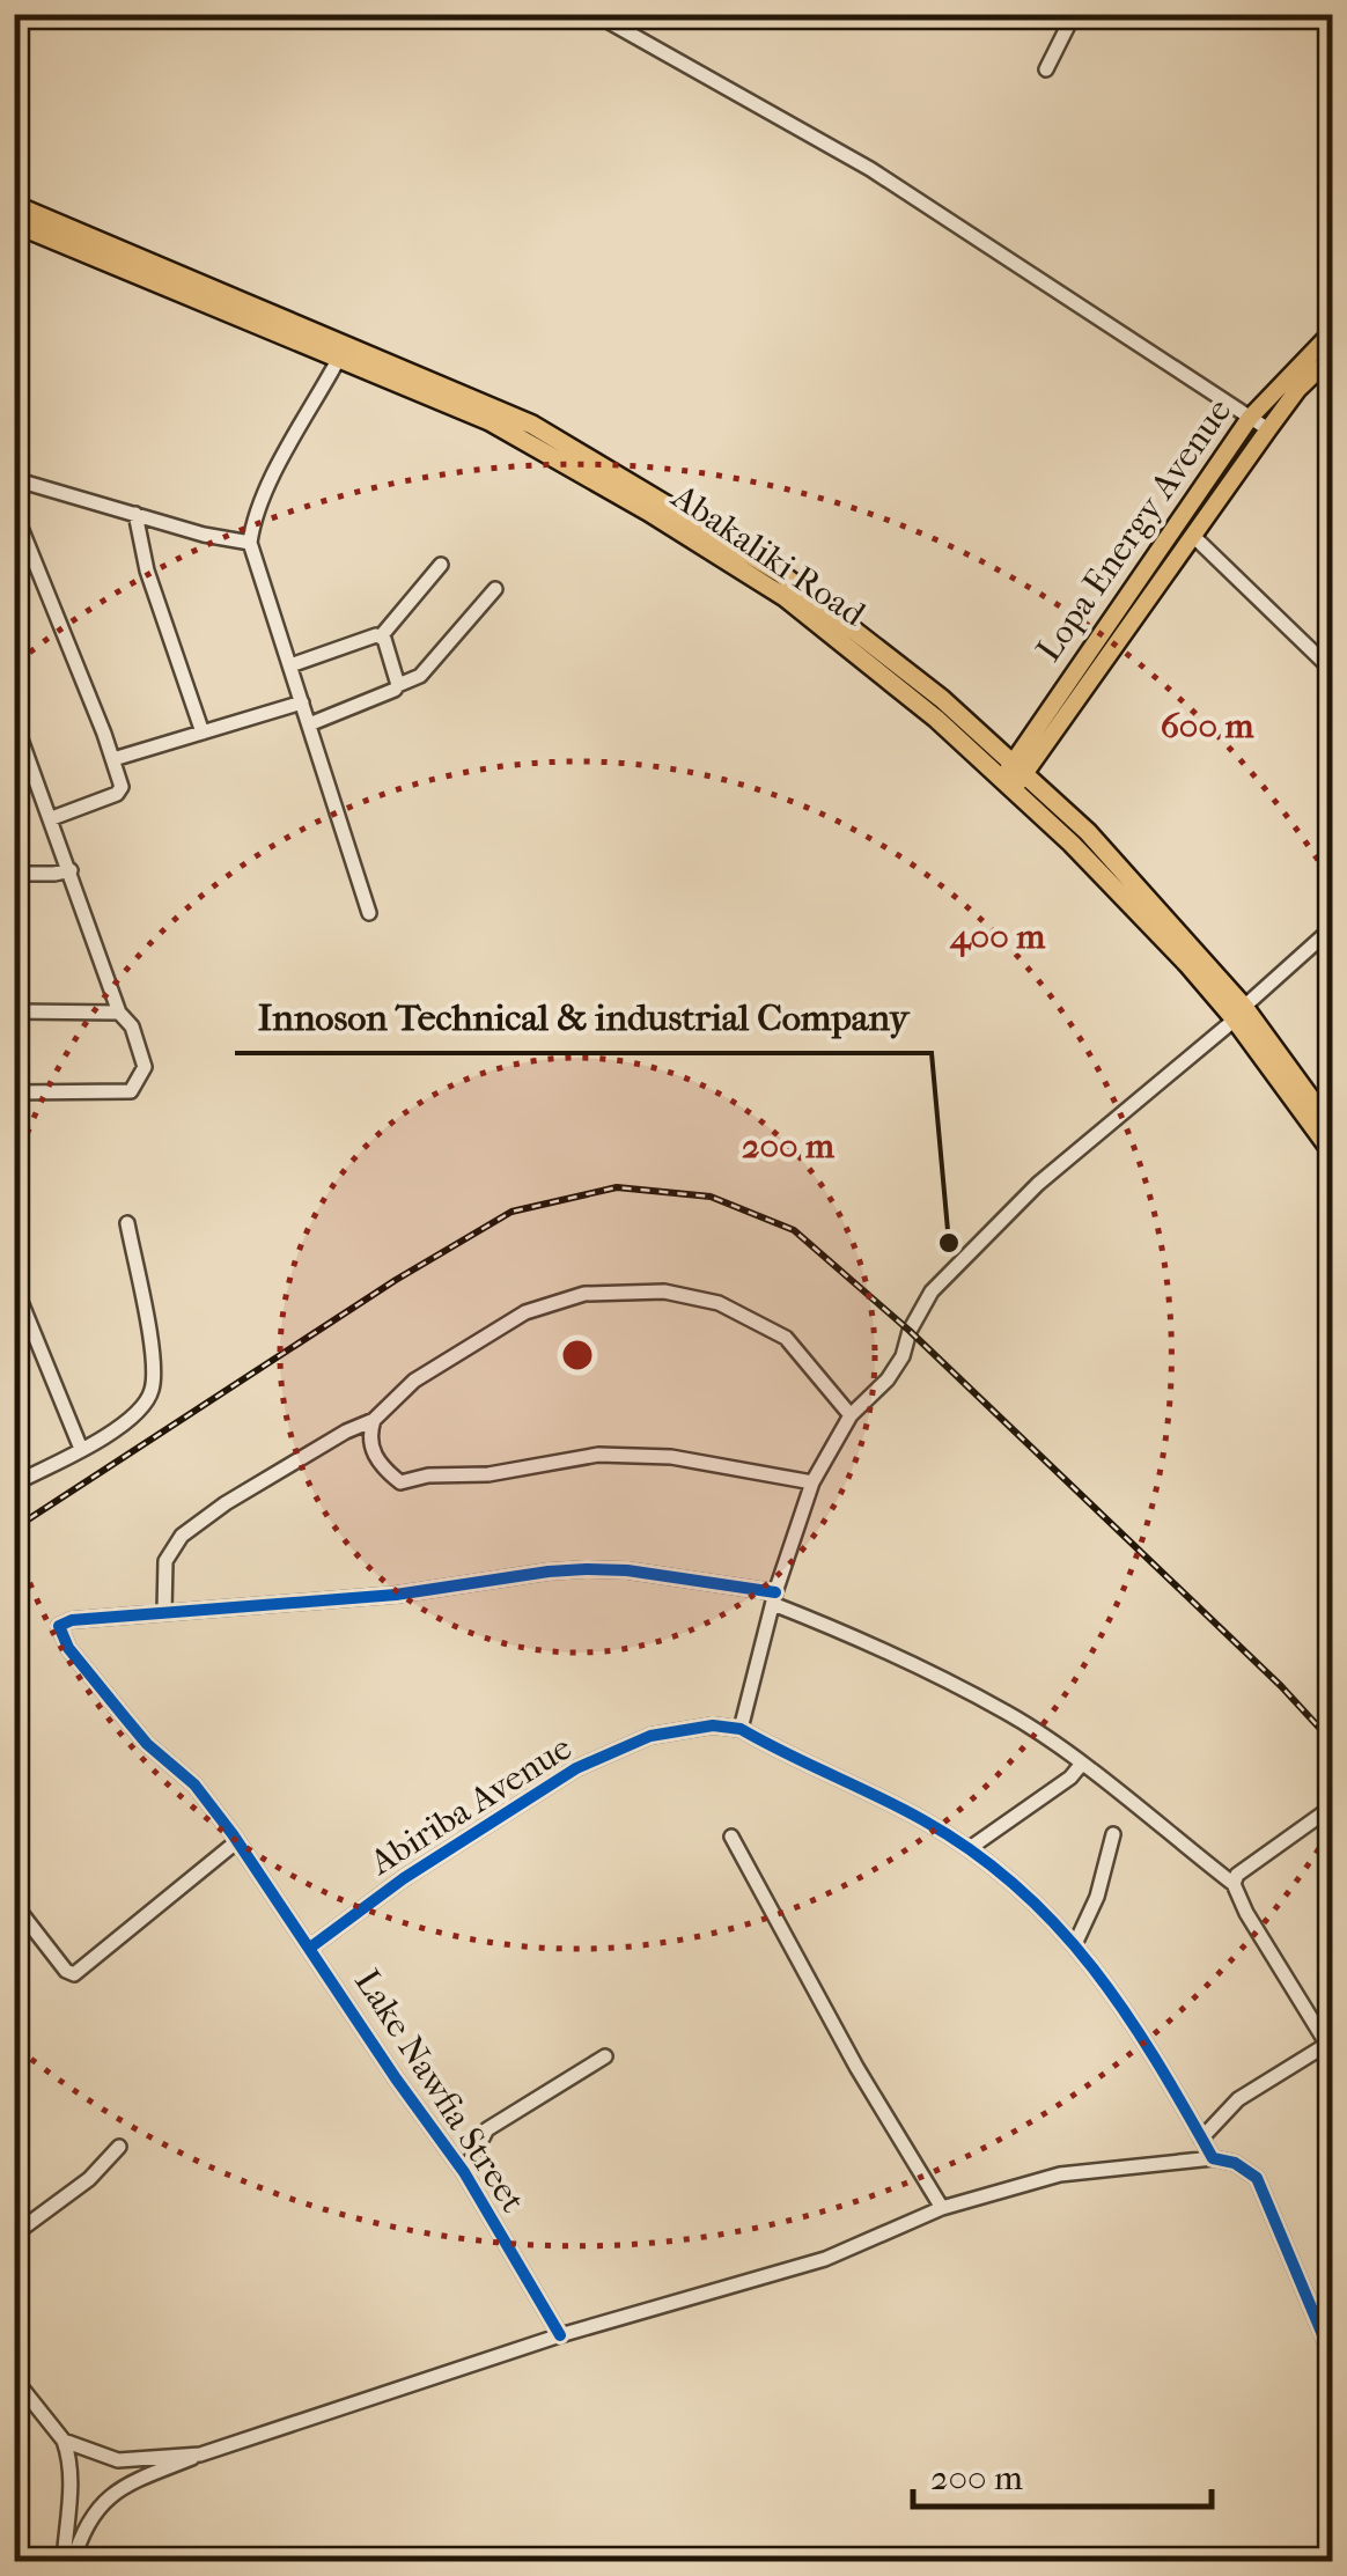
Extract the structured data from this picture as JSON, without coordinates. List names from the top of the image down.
{
  "streets": {
    "highway": ["Abakaliki Road"],
    "main road": ["Lopa Energy Avenue"],
    "street": ["Abiriba Avenue", "Lake Nawfia Street"]
  },
  "crossings": [
    ["Lopa Energy Avenue", "Abakaliki Road"],
    ["Abiriba Avenue", "Lake Nawfia Street"]
  ],
  "places": ["Innoson Technical & industrial Company"],
  "scale_bar": "200 m",
  "rings": ["600 m", "400 m", "200 m"]
}
